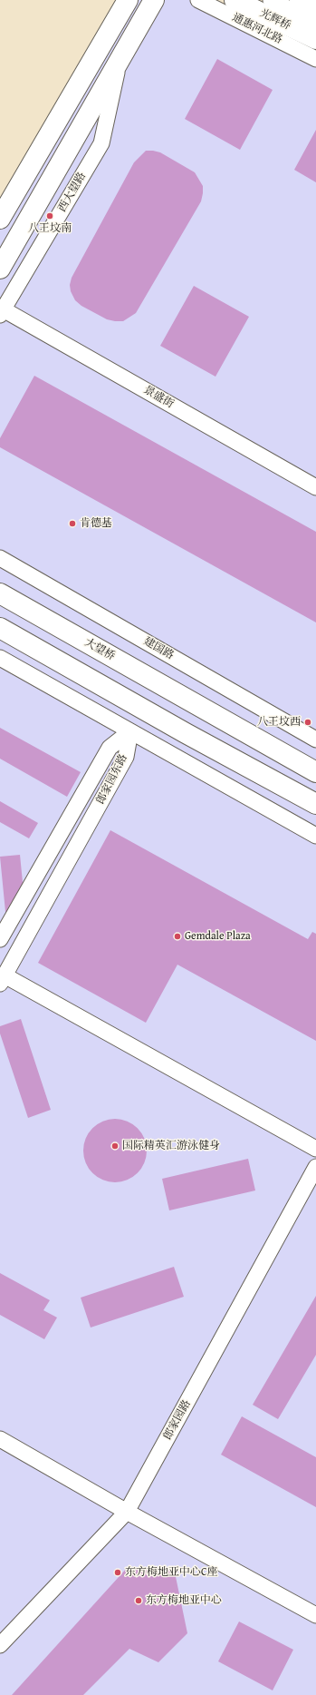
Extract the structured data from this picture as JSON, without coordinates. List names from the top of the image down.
{
  "streets": {
    "main road": ["光辉桥", "西大望路", "大望桥"],
    "street": [
      "通惠河北路",
      "景盛街",
      "建国路",
      "郎家园东路",
      "郎家园路"
    ]
  },
  "crossings": [
    ["西大望路", "景盛街"]
  ],
  "places": [
    "八王坟南",
    "肯德基",
    "八王坟西",
    "Gemdale Plaza",
    "国际精英汇游泳健身",
    "东方梅地亚中心C座",
    "东方梅地亚中心"
  ]
}
